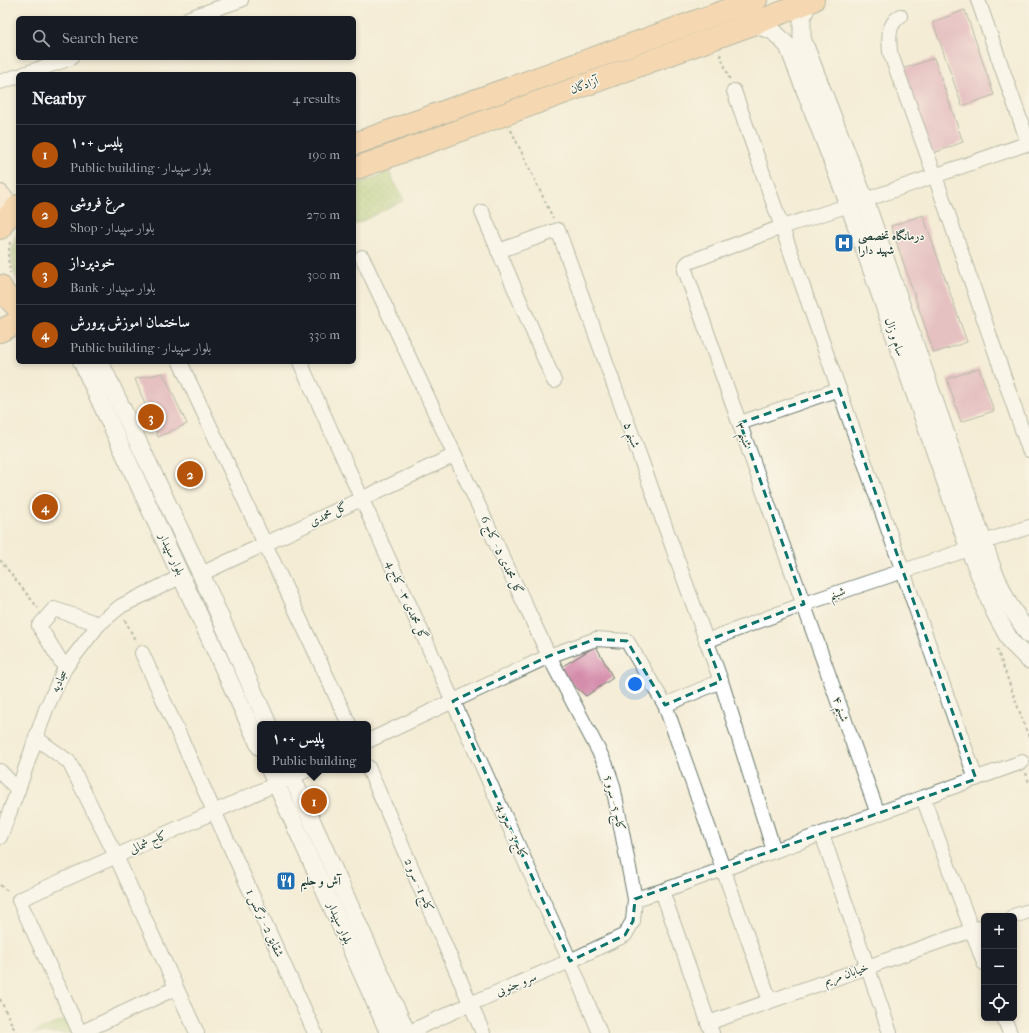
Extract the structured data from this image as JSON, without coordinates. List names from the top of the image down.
{
  "streets": {
    "main road": ["آزادگان"],
    "street": [
      "سام و زال",
      "شبنم ۵",
      "شبنم ۳",
      "گل محمدی",
      "بلوار سپیدار",
      "گل محمدی ۵ - کاج 6",
      "شبنم",
      "گل محمدی ۳ - کاج 4",
      "سجادیه",
      "شبنم ۴",
      "کاج 5 - سرو 5",
      "کاج 3 - سرو 4",
      "کاج شمالی",
      "کاج 1 - سرو 2",
      "شقایق 2 - نرگس 1",
      "خیابان مریم",
      "سرو جنوبی"
    ]
  },
  "crossings": [
    ["آزادگان", "سام و زال"],
    ["سام و زال", "شبنم"],
    ["شبنم ۵", "شبنم"],
    ["شبنم ۳", "شبنم"],
    ["شبنم ۳", "شبنم ۴"],
    ["گل محمدی", "بلوار سپیدار"],
    ["گل محمدی", "گل محمدی ۵ - کاج 6"],
    ["گل محمدی", "گل محمدی ۳ - کاج 4"],
    ["بلوار سپیدار", "سجادیه"],
    ["بلوار سپیدار", "کاج شمالی"],
    ["بلوار سپیدار", "سرو جنوبی"],
    ["گل محمدی ۵ - کاج 6", "کاج 5 - سرو 5"],
    ["شبنم", "شبنم ۴"],
    ["گل محمدی ۳ - کاج 4", "کاج 3 - سرو 4"],
    ["کاج 5 - سرو 5", "سرو جنوبی"],
    ["کاج 3 - سرو 4", "سرو جنوبی"],
    ["کاج شمالی", "شقایق 2 - نرگس 1"],
    ["کاج 1 - سرو 2", "سرو جنوبی"]
  ],
  "places": {
    "hospital": ["درمانگاه تخصصى شهید دارا"],
    "restaurant": ["آش و حلیم"]
  },
  "page": {
    "search": "Search here",
    "heading": ["Nearby", "4 results"],
    "list": [
      {
        "mark": "1",
        "name": "پلیس +۱۰",
        "note": "Public building · بلوار سپیدار",
        "value": "190 m"
      },
      {
        "mark": "2",
        "name": "مرغ فروشی",
        "note": "Shop · بلوار سپیدار",
        "value": "270 m"
      },
      {
        "mark": "3",
        "name": "خودپرداز",
        "note": "Bank · بلوار سپیدار",
        "value": "300 m"
      },
      {
        "mark": "4",
        "name": "ساختمان اموزش پرورش",
        "note": "Public building · بلوار سپیدار",
        "value": "330 m"
      }
    ],
    "pins": [
      "3",
      "2",
      "4",
      "1"
    ],
    "popup": ["پلیس +۱۰", "Public building"],
    "map_buttons": ["+", "−"]
  }
}
